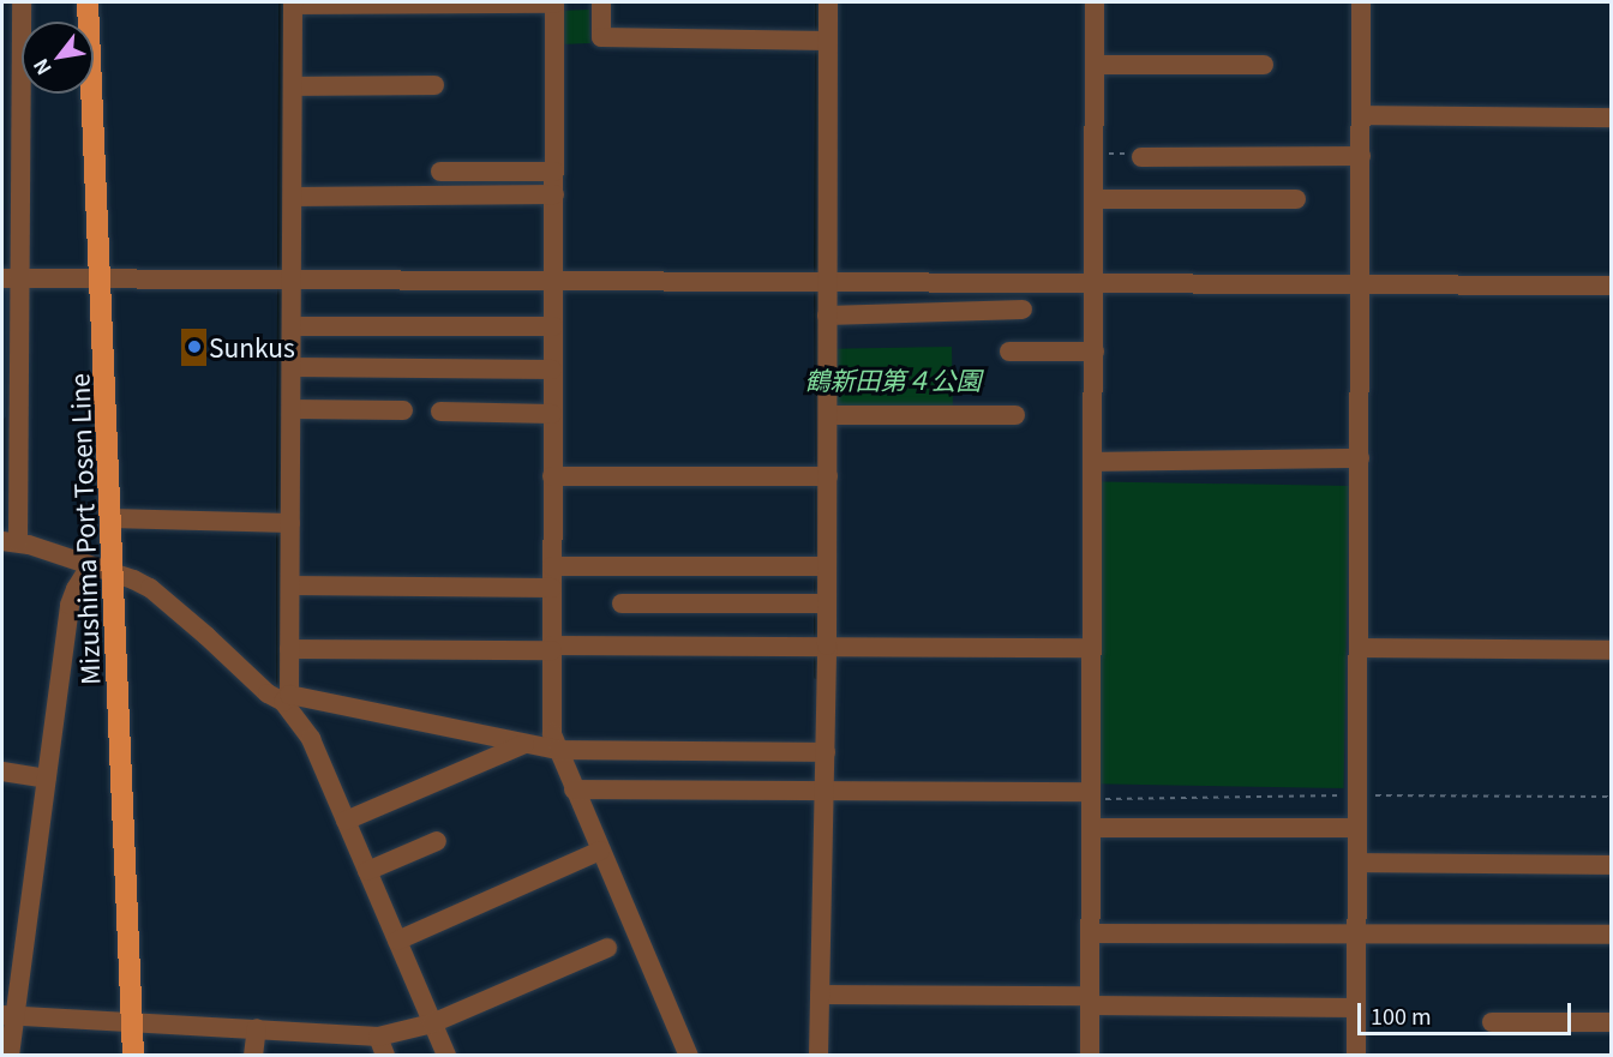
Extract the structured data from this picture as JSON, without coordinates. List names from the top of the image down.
{
  "streets": {
    "main road": ["Mizushima Port Tosen Line"]
  },
  "parks": ["鶴新田第４公園"],
  "places": ["Sunkus"],
  "scale_bar": "100 m",
  "north": "bottom left"
}
